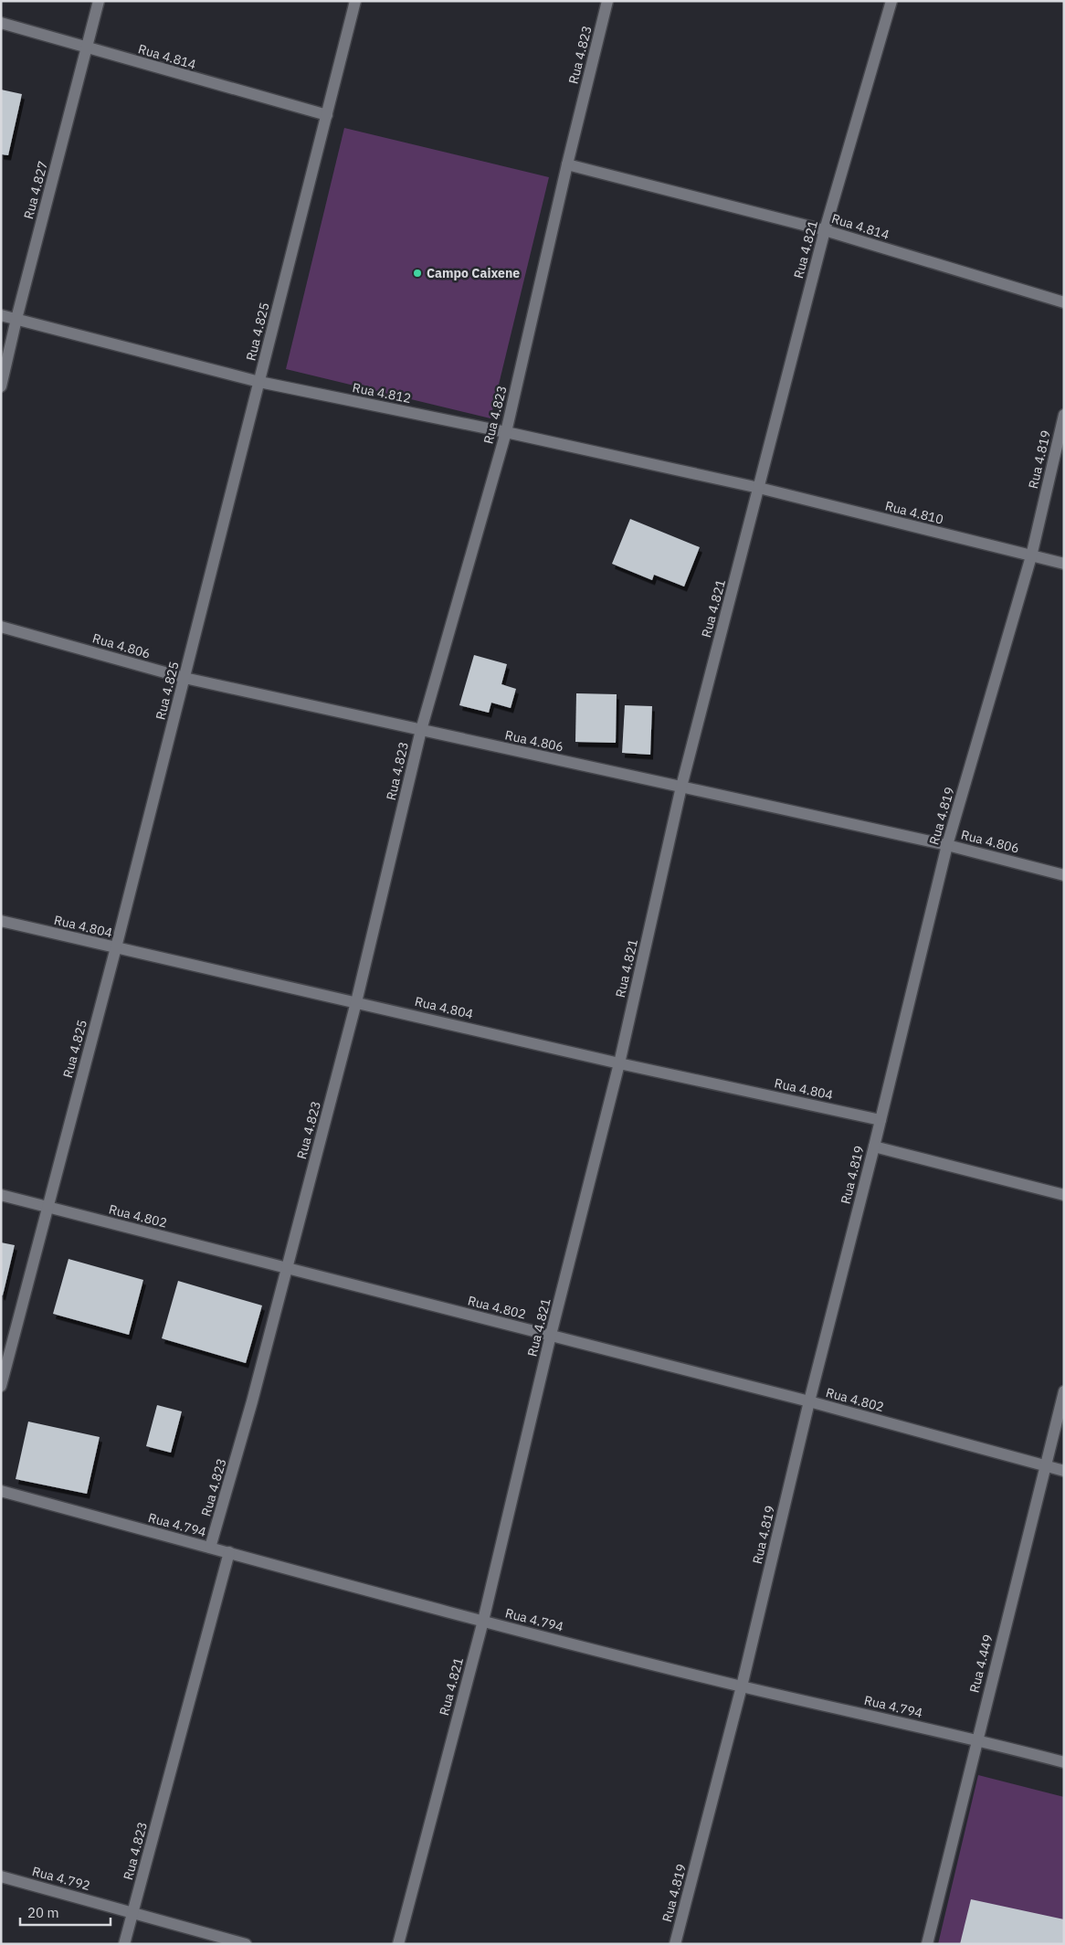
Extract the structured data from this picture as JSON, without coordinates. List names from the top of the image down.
{
  "streets": {
    "street": [
      "Rua 4.823",
      "Rua 4.814",
      "Rua 4.827",
      "Rua 4.821",
      "Rua 4.825",
      "Rua 4.812",
      "Rua 4.819",
      "Rua 4.810",
      "Rua 4.806",
      "Rua 4.804",
      "Rua 4.802",
      "Rua 4.794",
      "Rua 4.449",
      "Rua 4.792"
    ]
  },
  "crossings": [
    ["Rua 4.823", "Rua 4.814"],
    ["Rua 4.823", "Rua 4.812"],
    ["Rua 4.823", "Rua 4.806"],
    ["Rua 4.823", "Rua 4.804"],
    ["Rua 4.823", "Rua 4.802"],
    ["Rua 4.823", "Rua 4.794"],
    ["Rua 4.823", "Rua 4.792"],
    ["Rua 4.814", "Rua 4.827"],
    ["Rua 4.814", "Rua 4.821"],
    ["Rua 4.814", "Rua 4.825"],
    ["Rua 4.827", "Rua 4.812"],
    ["Rua 4.821", "Rua 4.812"],
    ["Rua 4.821", "Rua 4.810"],
    ["Rua 4.821", "Rua 4.806"],
    ["Rua 4.821", "Rua 4.804"],
    ["Rua 4.821", "Rua 4.802"],
    ["Rua 4.821", "Rua 4.794"],
    ["Rua 4.825", "Rua 4.812"],
    ["Rua 4.825", "Rua 4.806"],
    ["Rua 4.825", "Rua 4.804"],
    ["Rua 4.825", "Rua 4.802"],
    ["Rua 4.812", "Rua 4.810"],
    ["Rua 4.819", "Rua 4.810"],
    ["Rua 4.819", "Rua 4.806"],
    ["Rua 4.819", "Rua 4.804"],
    ["Rua 4.819", "Rua 4.802"],
    ["Rua 4.819", "Rua 4.794"],
    ["Rua 4.802", "Rua 4.449"],
    ["Rua 4.794", "Rua 4.449"]
  ],
  "places": ["Campo Caixene"],
  "scale_bar": "20 m"
}
